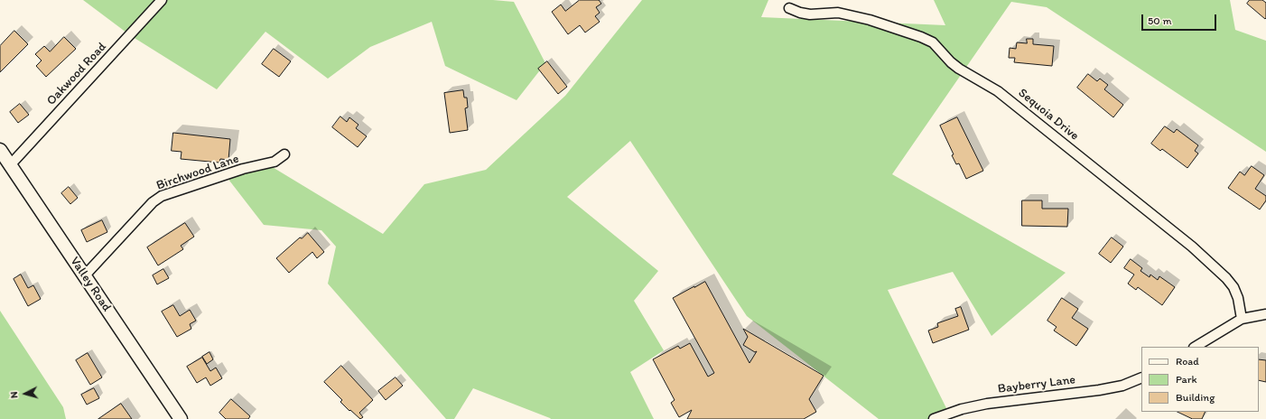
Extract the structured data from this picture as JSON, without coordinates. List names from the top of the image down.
{
  "streets": {
    "main road": ["Valley Road"],
    "street": [
      "Oakwood Road",
      "Sequoia Drive",
      "Birchwood Lane",
      "Bayberry Lane"
    ]
  },
  "crossings": [
    ["Oakwood Road", "Valley Road"],
    ["Birchwood Lane", "Valley Road"]
  ],
  "legend": ["Road", "Park", "Building"],
  "scale_bar": "50 m",
  "north": "left"
}
